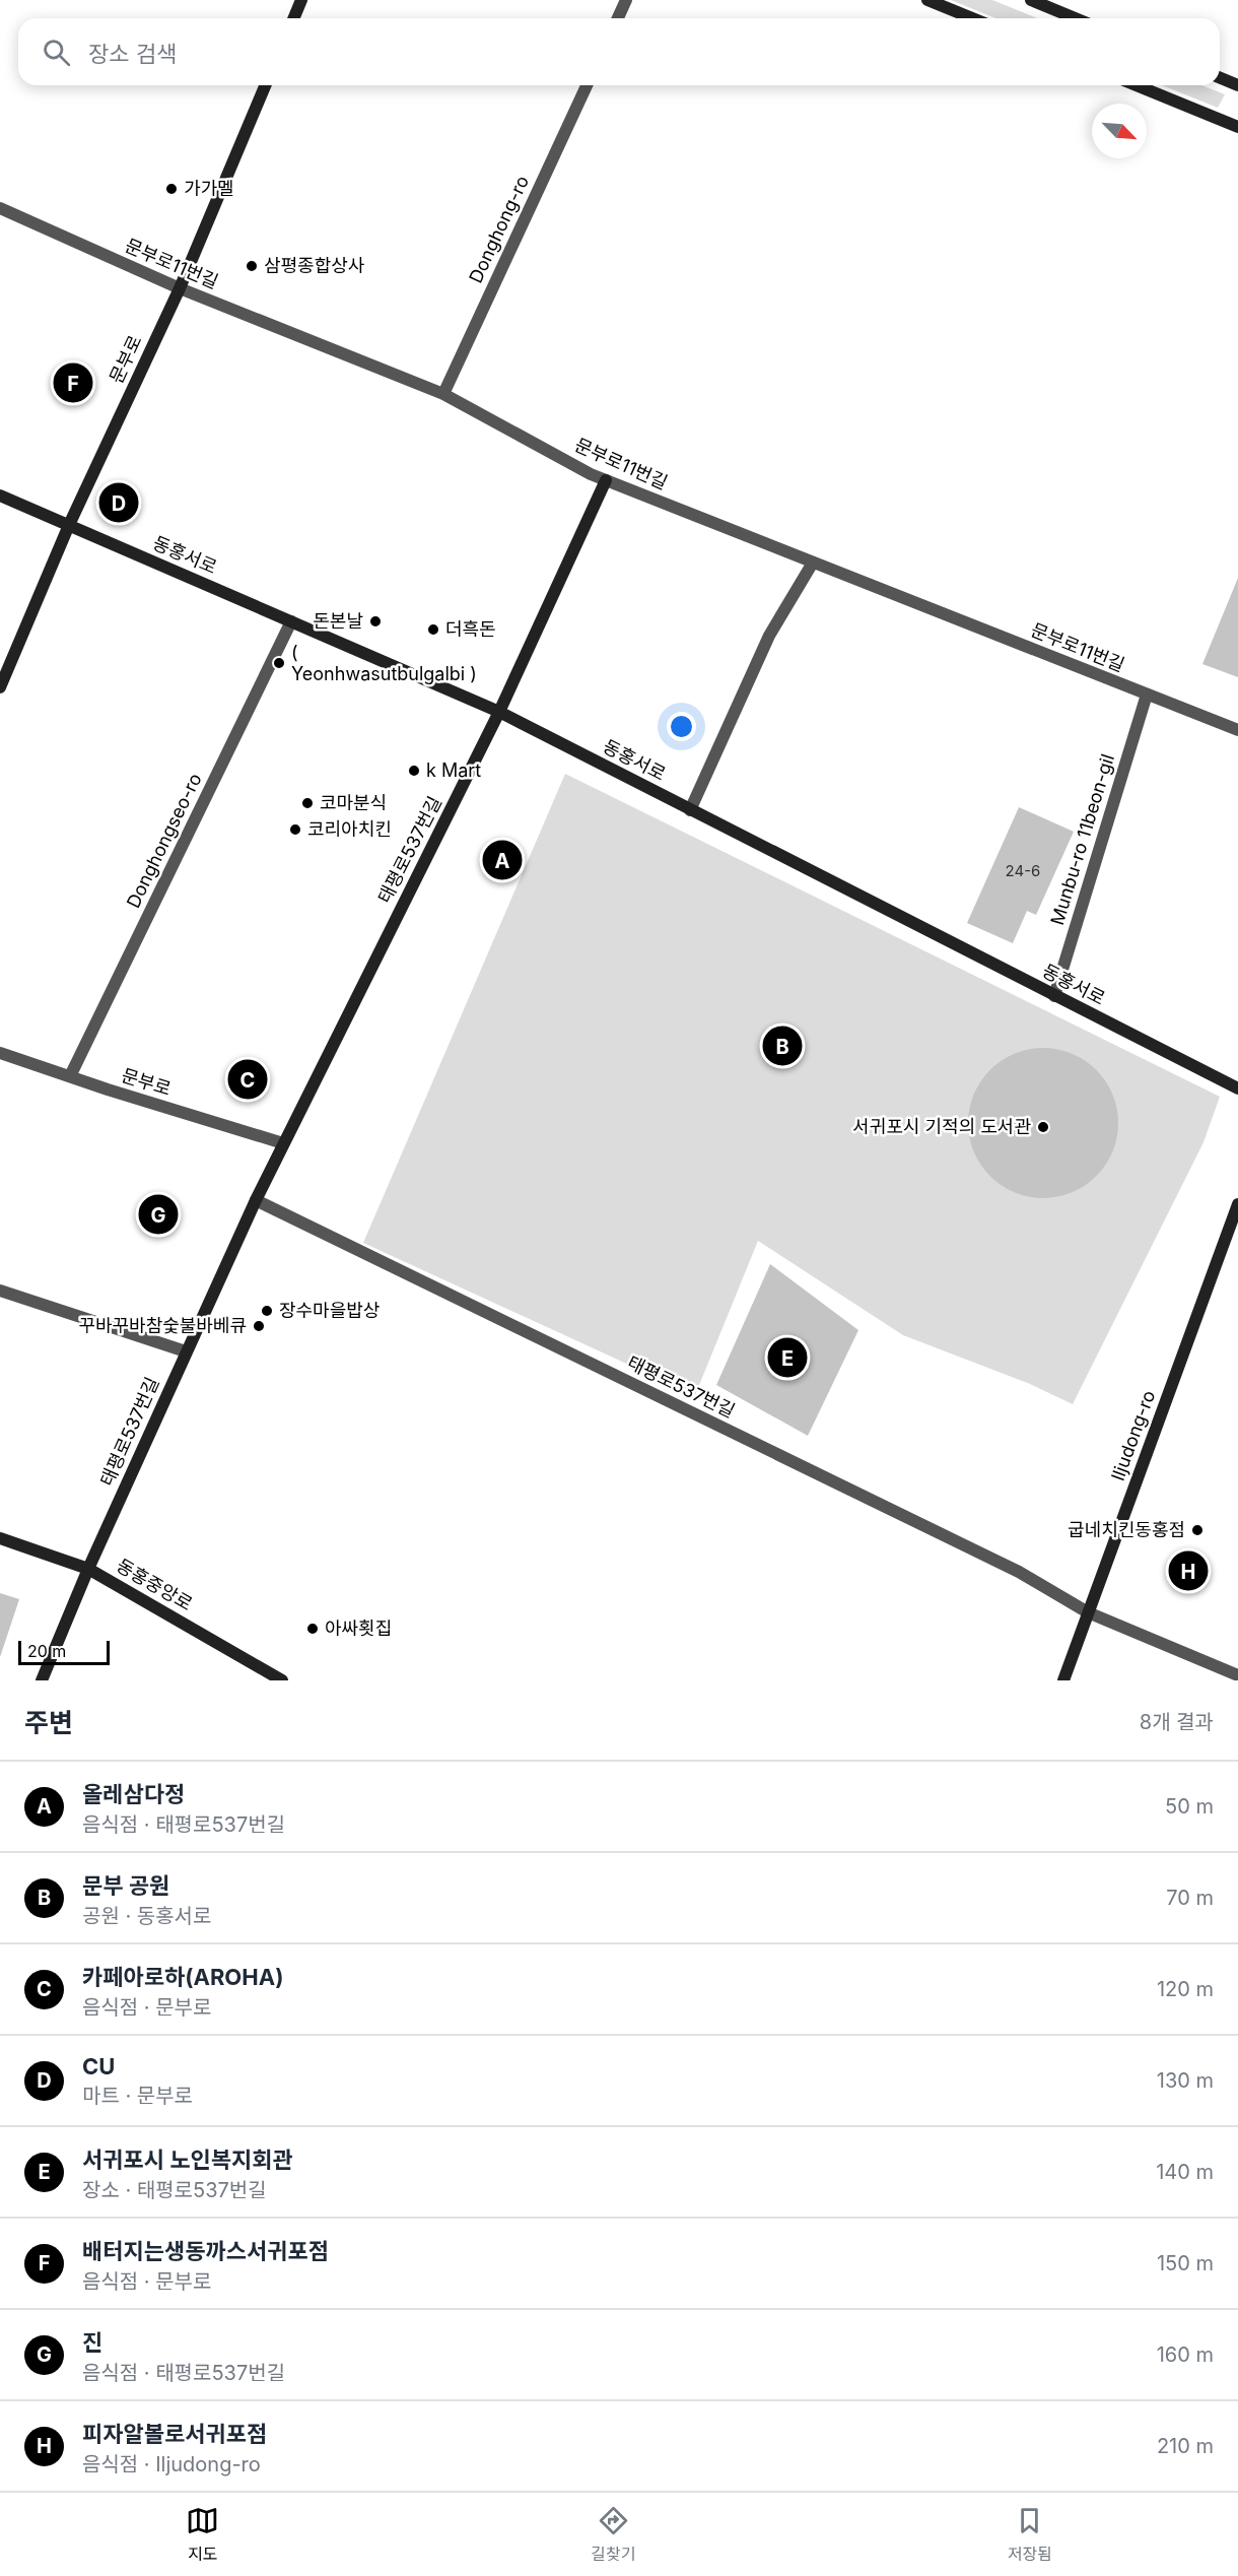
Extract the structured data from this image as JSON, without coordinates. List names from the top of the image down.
{
  "streets": {
    "street": [
      "Donghong-ro",
      "문부로11번길",
      "문부로",
      "동홍서로",
      "Munbu-ro 11beon-gil",
      "Donghongseo-ro",
      "태평로537번길",
      "Iljudong-ro",
      "동홍중앙로"
    ]
  },
  "crossings": [
    ["Donghong-ro", "문부로11번길"],
    ["문부로11번길", "문부로"],
    ["문부로11번길", "Munbu-ro 11beon-gil"],
    ["문부로11번길", "태평로537번길"],
    ["문부로", "동홍서로"],
    ["문부로", "Donghongseo-ro"],
    ["문부로", "태평로537번길"],
    ["동홍서로", "Munbu-ro 11beon-gil"],
    ["동홍서로", "Donghongseo-ro"],
    ["동홍서로", "태평로537번길"],
    ["태평로537번길", "Iljudong-ro"],
    ["태평로537번길", "동홍중앙로"]
  ],
  "places": [
    "가가멜",
    "삼평종합상사",
    "돈본날",
    "더흑돈",
    "( Yeonhwasutbulgalbi )",
    "k Mart",
    "코마분식",
    "코리아치킨",
    "서귀포시 기적의 도서관",
    "장수마을밥상",
    "꾸바꾸바참숯불바베큐",
    "굽네치킨동홍점",
    "아싸횟집"
  ],
  "house_numbers": ["24-6"],
  "scale_bar": "20 m",
  "north": "bottom right",
  "page": {
    "search": "장소 검색",
    "pins": [
      "F",
      "D",
      "A",
      "B",
      "C",
      "G",
      "E",
      "H"
    ],
    "scale": "20 m",
    "heading": ["주변", "8개 결과"],
    "list": [
      {
        "mark": "A",
        "name": "올레삼다정",
        "note": "음식점 · 태평로537번길",
        "value": "50 m"
      },
      {
        "mark": "B",
        "name": "문부 공원",
        "note": "공원 · 동홍서로",
        "value": "70 m"
      },
      {
        "mark": "C",
        "name": "카페아로하(AROHA)",
        "note": "음식점 · 문부로",
        "value": "120 m"
      },
      {
        "mark": "D",
        "name": "CU",
        "note": "마트 · 문부로",
        "value": "130 m"
      },
      {
        "mark": "E",
        "name": "서귀포시 노인복지회관",
        "note": "장소 · 태평로537번길",
        "value": "140 m"
      },
      {
        "mark": "F",
        "name": "배터지는생동까스서귀포점",
        "note": "음식점 · 문부로",
        "value": "150 m"
      },
      {
        "mark": "G",
        "name": "진",
        "note": "음식점 · 태평로537번길",
        "value": "160 m"
      },
      {
        "mark": "H",
        "name": "피자알볼로서귀포점",
        "note": "음식점 · Iljudong-ro",
        "value": "210 m"
      }
    ],
    "nav": ["지도", "길찾기", "저장됨"]
  }
}
